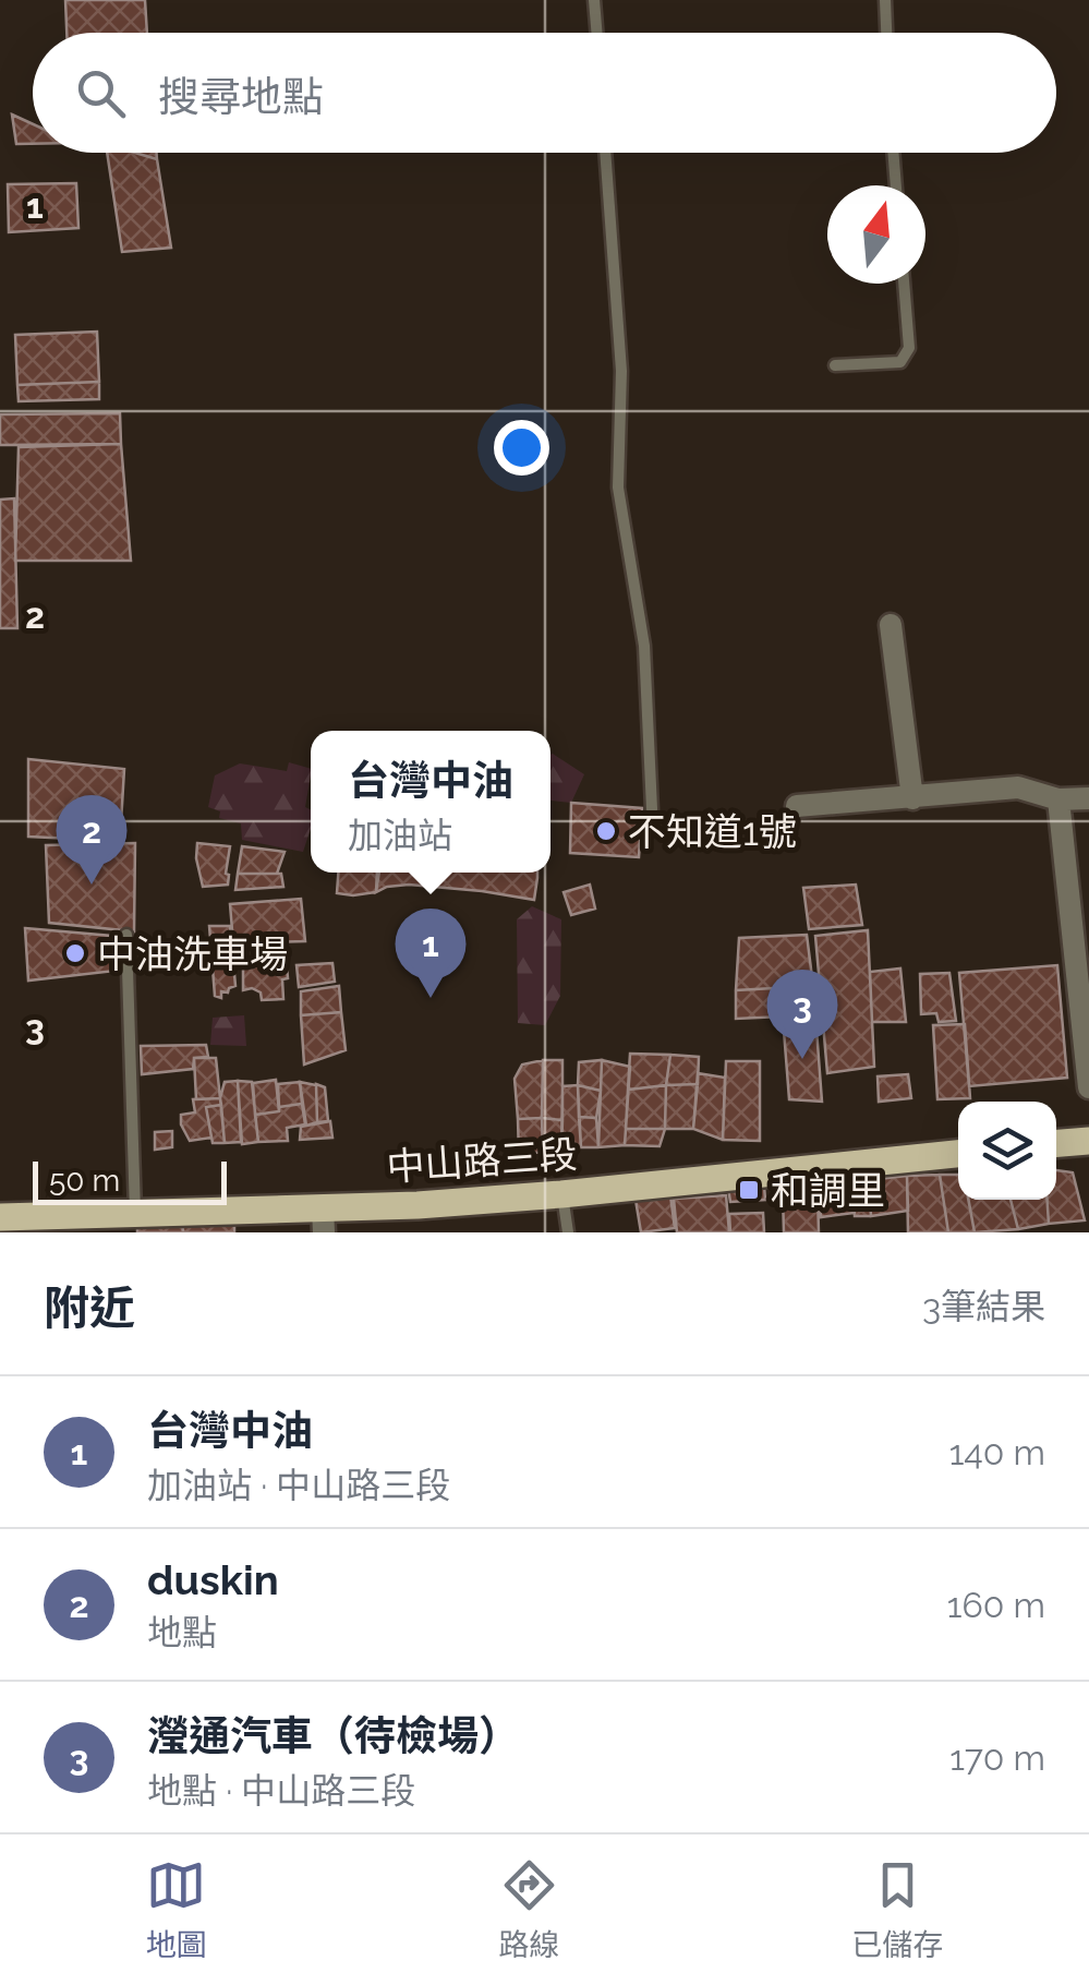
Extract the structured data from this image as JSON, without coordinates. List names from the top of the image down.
{
  "streets": {
    "main road": ["中山路三段"]
  },
  "places": {
    "other": ["不知道1號", "中油洗車場"],
    "transit": ["和調里"]
  },
  "scale_bar": "50 m",
  "north": "top",
  "page": {
    "search": "搜尋地點",
    "popup": ["台灣中油", "加油站"],
    "pins": ["2", "1", "3"],
    "scale": "50 m",
    "heading": ["附近", "3筆結果"],
    "list": [
      {
        "mark": "1",
        "name": "台灣中油",
        "note": "加油站 · 中山路三段",
        "value": "140 m"
      },
      {
        "mark": "2",
        "name": "duskin",
        "note": "地點",
        "value": "160 m"
      },
      {
        "mark": "3",
        "name": "瀅通汽車（待檢場）",
        "note": "地點 · 中山路三段",
        "value": "170 m"
      }
    ],
    "nav": ["地圖", "路線", "已儲存"]
  },
  "grid": {
    "rows": ["1", "2", "3"]
  }
}
